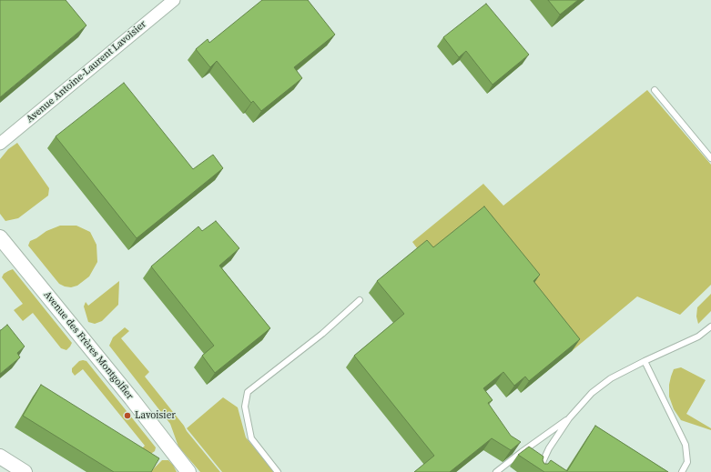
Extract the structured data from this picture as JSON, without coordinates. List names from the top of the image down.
{
  "streets": {
    "street": ["Avenue Antoine-Laurent Lavoisier", "Avenue des Frères Montgolfier"]
  },
  "places": ["Lavoisier"]
}
